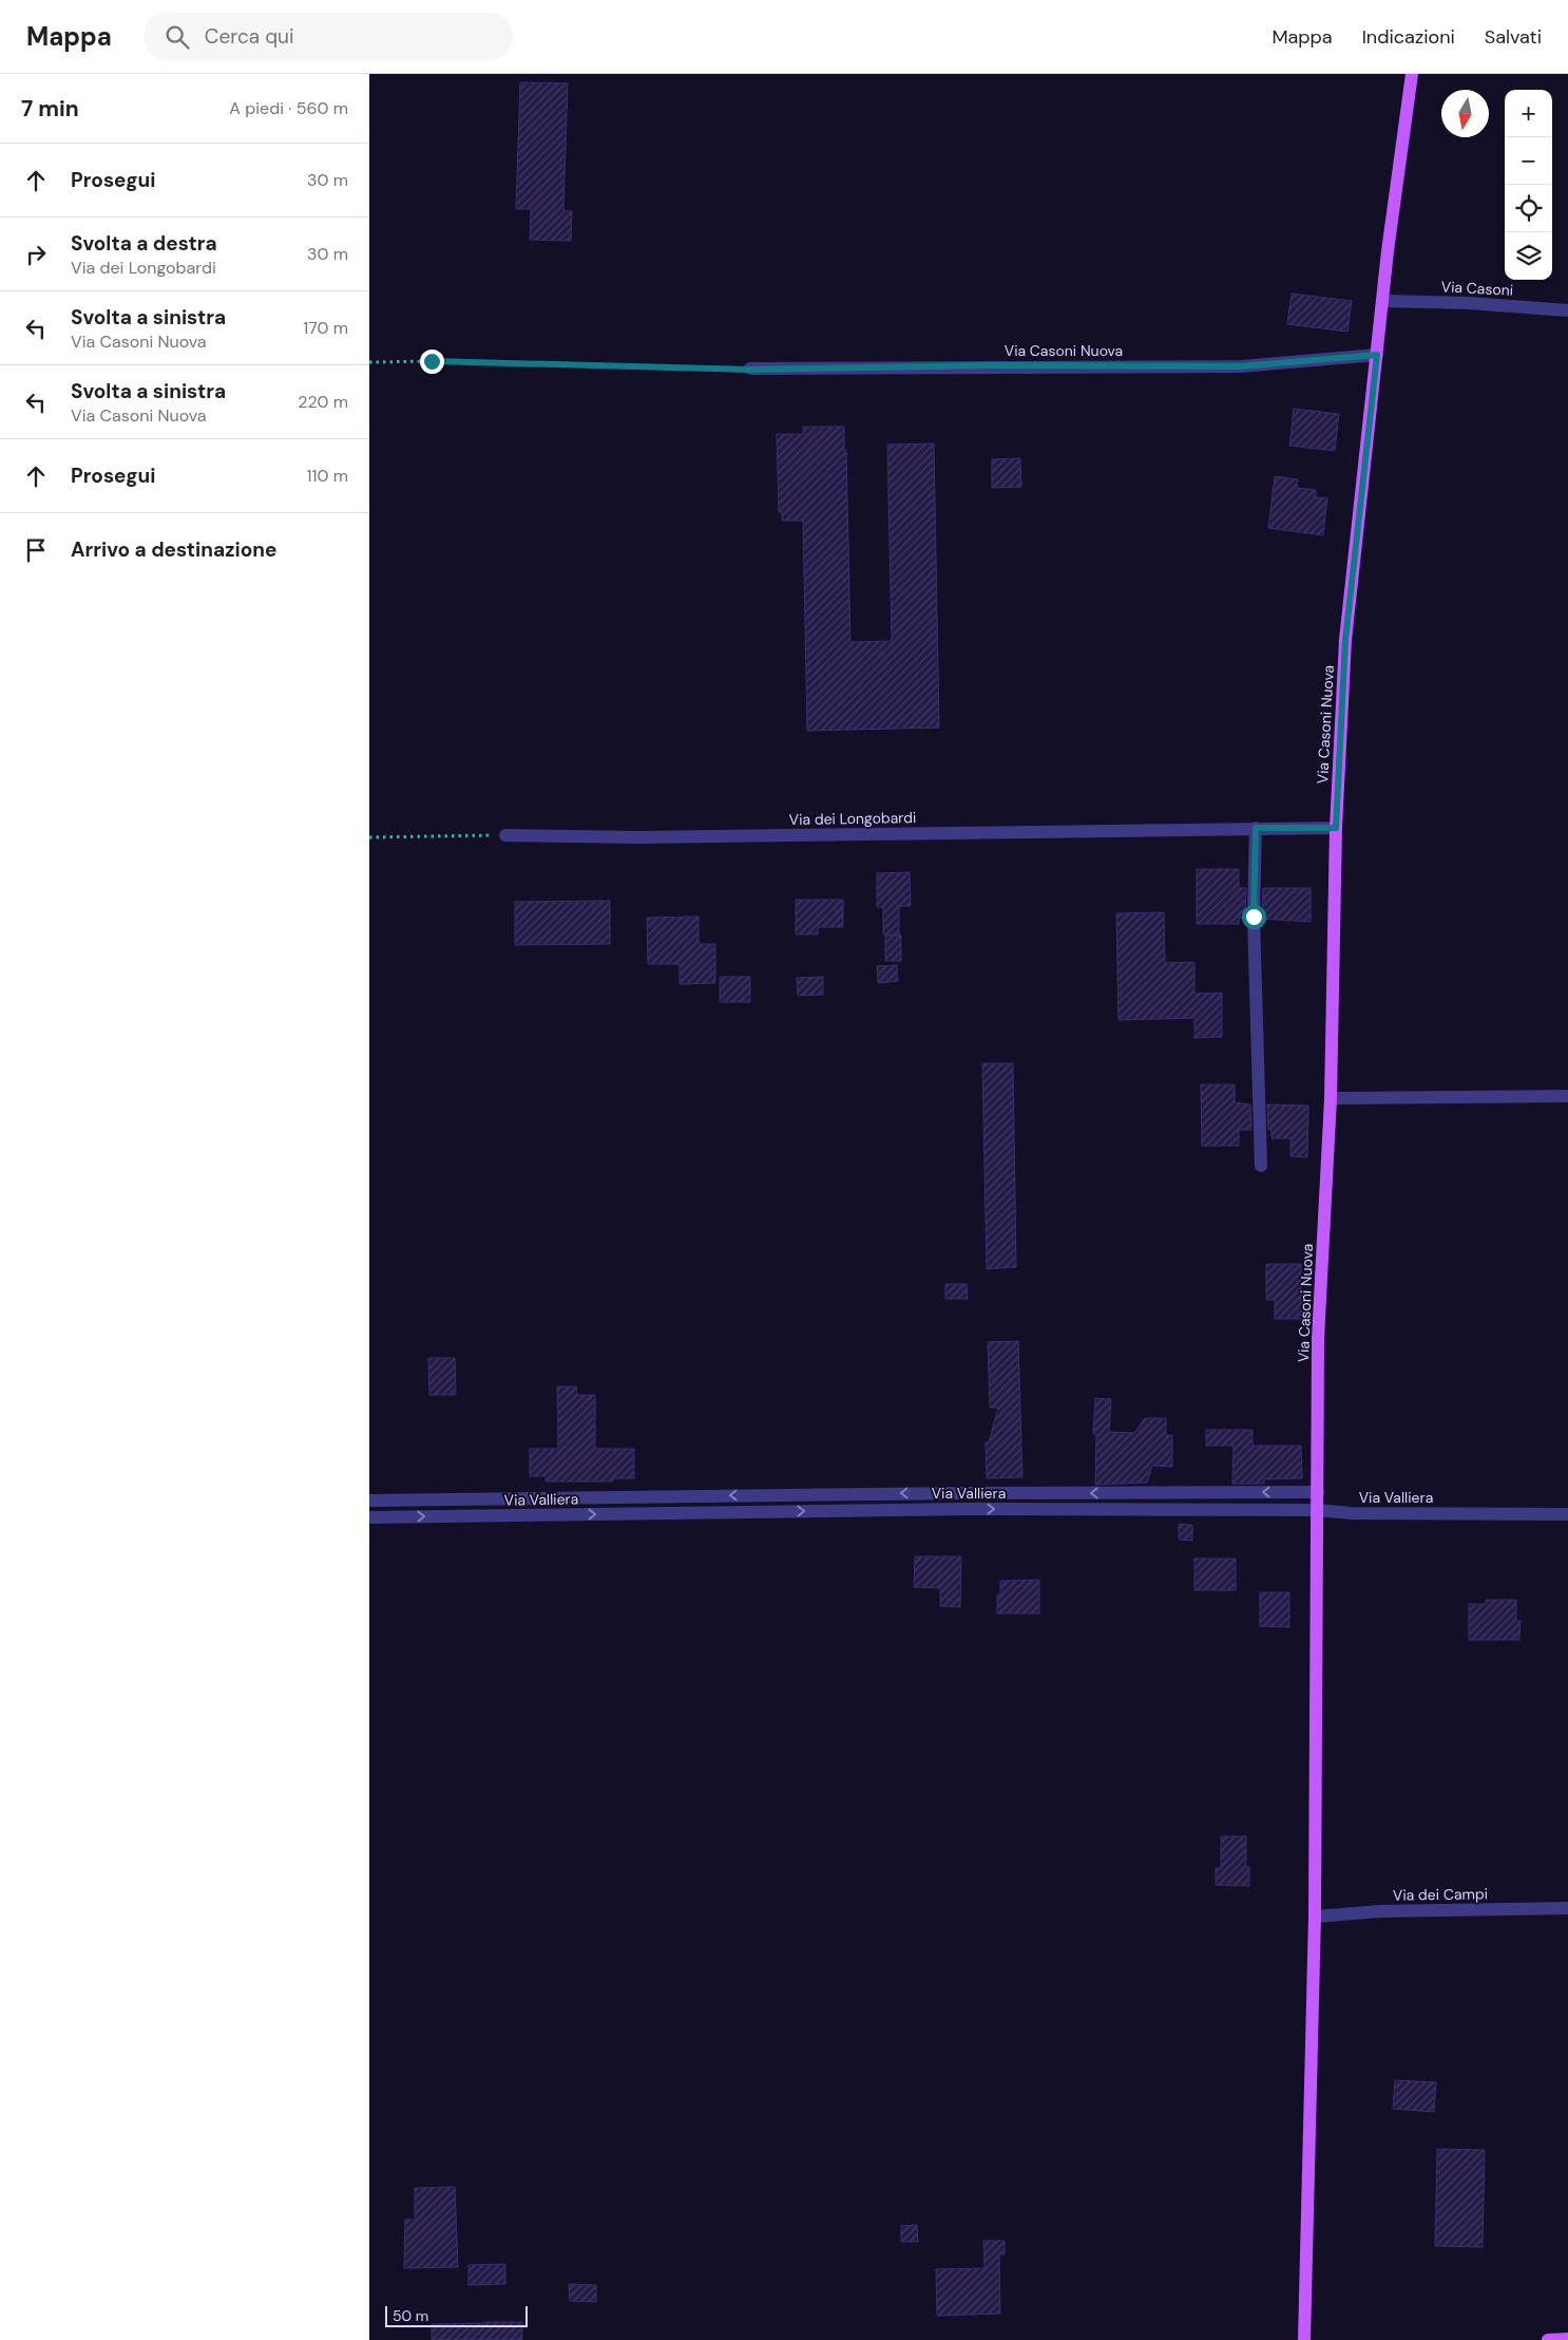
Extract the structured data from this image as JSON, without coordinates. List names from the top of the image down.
{
  "streets": {
    "main road": ["Via Casoni Nuova"],
    "street": [
      "Via Casoni",
      "Via dei Longobardi",
      "Via Valliera",
      "Via dei Campi"
    ]
  },
  "crossings": [
    ["Via Casoni", "Via Casoni Nuova"],
    ["Via Casoni Nuova", "Via dei Longobardi"],
    ["Via Casoni Nuova", "Via Valliera"],
    ["Via Casoni Nuova", "Via dei Campi"]
  ],
  "scale_bar": "50 m",
  "north": "bottom",
  "page": {
    "header": "Mappa",
    "search": "Cerca qui",
    "nav": ["Mappa", "Indicazioni", "Salvati"],
    "heading": ["7 min", "A piedi · 560 m"],
    "map_buttons": ["+", "−"],
    "list": [
      ["Prosegui", "30 m"],
      ["Svolta a destra", "Via dei Longobardi", "30 m"],
      ["Svolta a sinistra", "Via Casoni Nuova", "170 m"],
      ["Svolta a sinistra", "Via Casoni Nuova", "220 m"],
      ["Prosegui", "110 m"],
      "Arrivo a destinazione"
    ],
    "scale": "50 m"
  }
}
